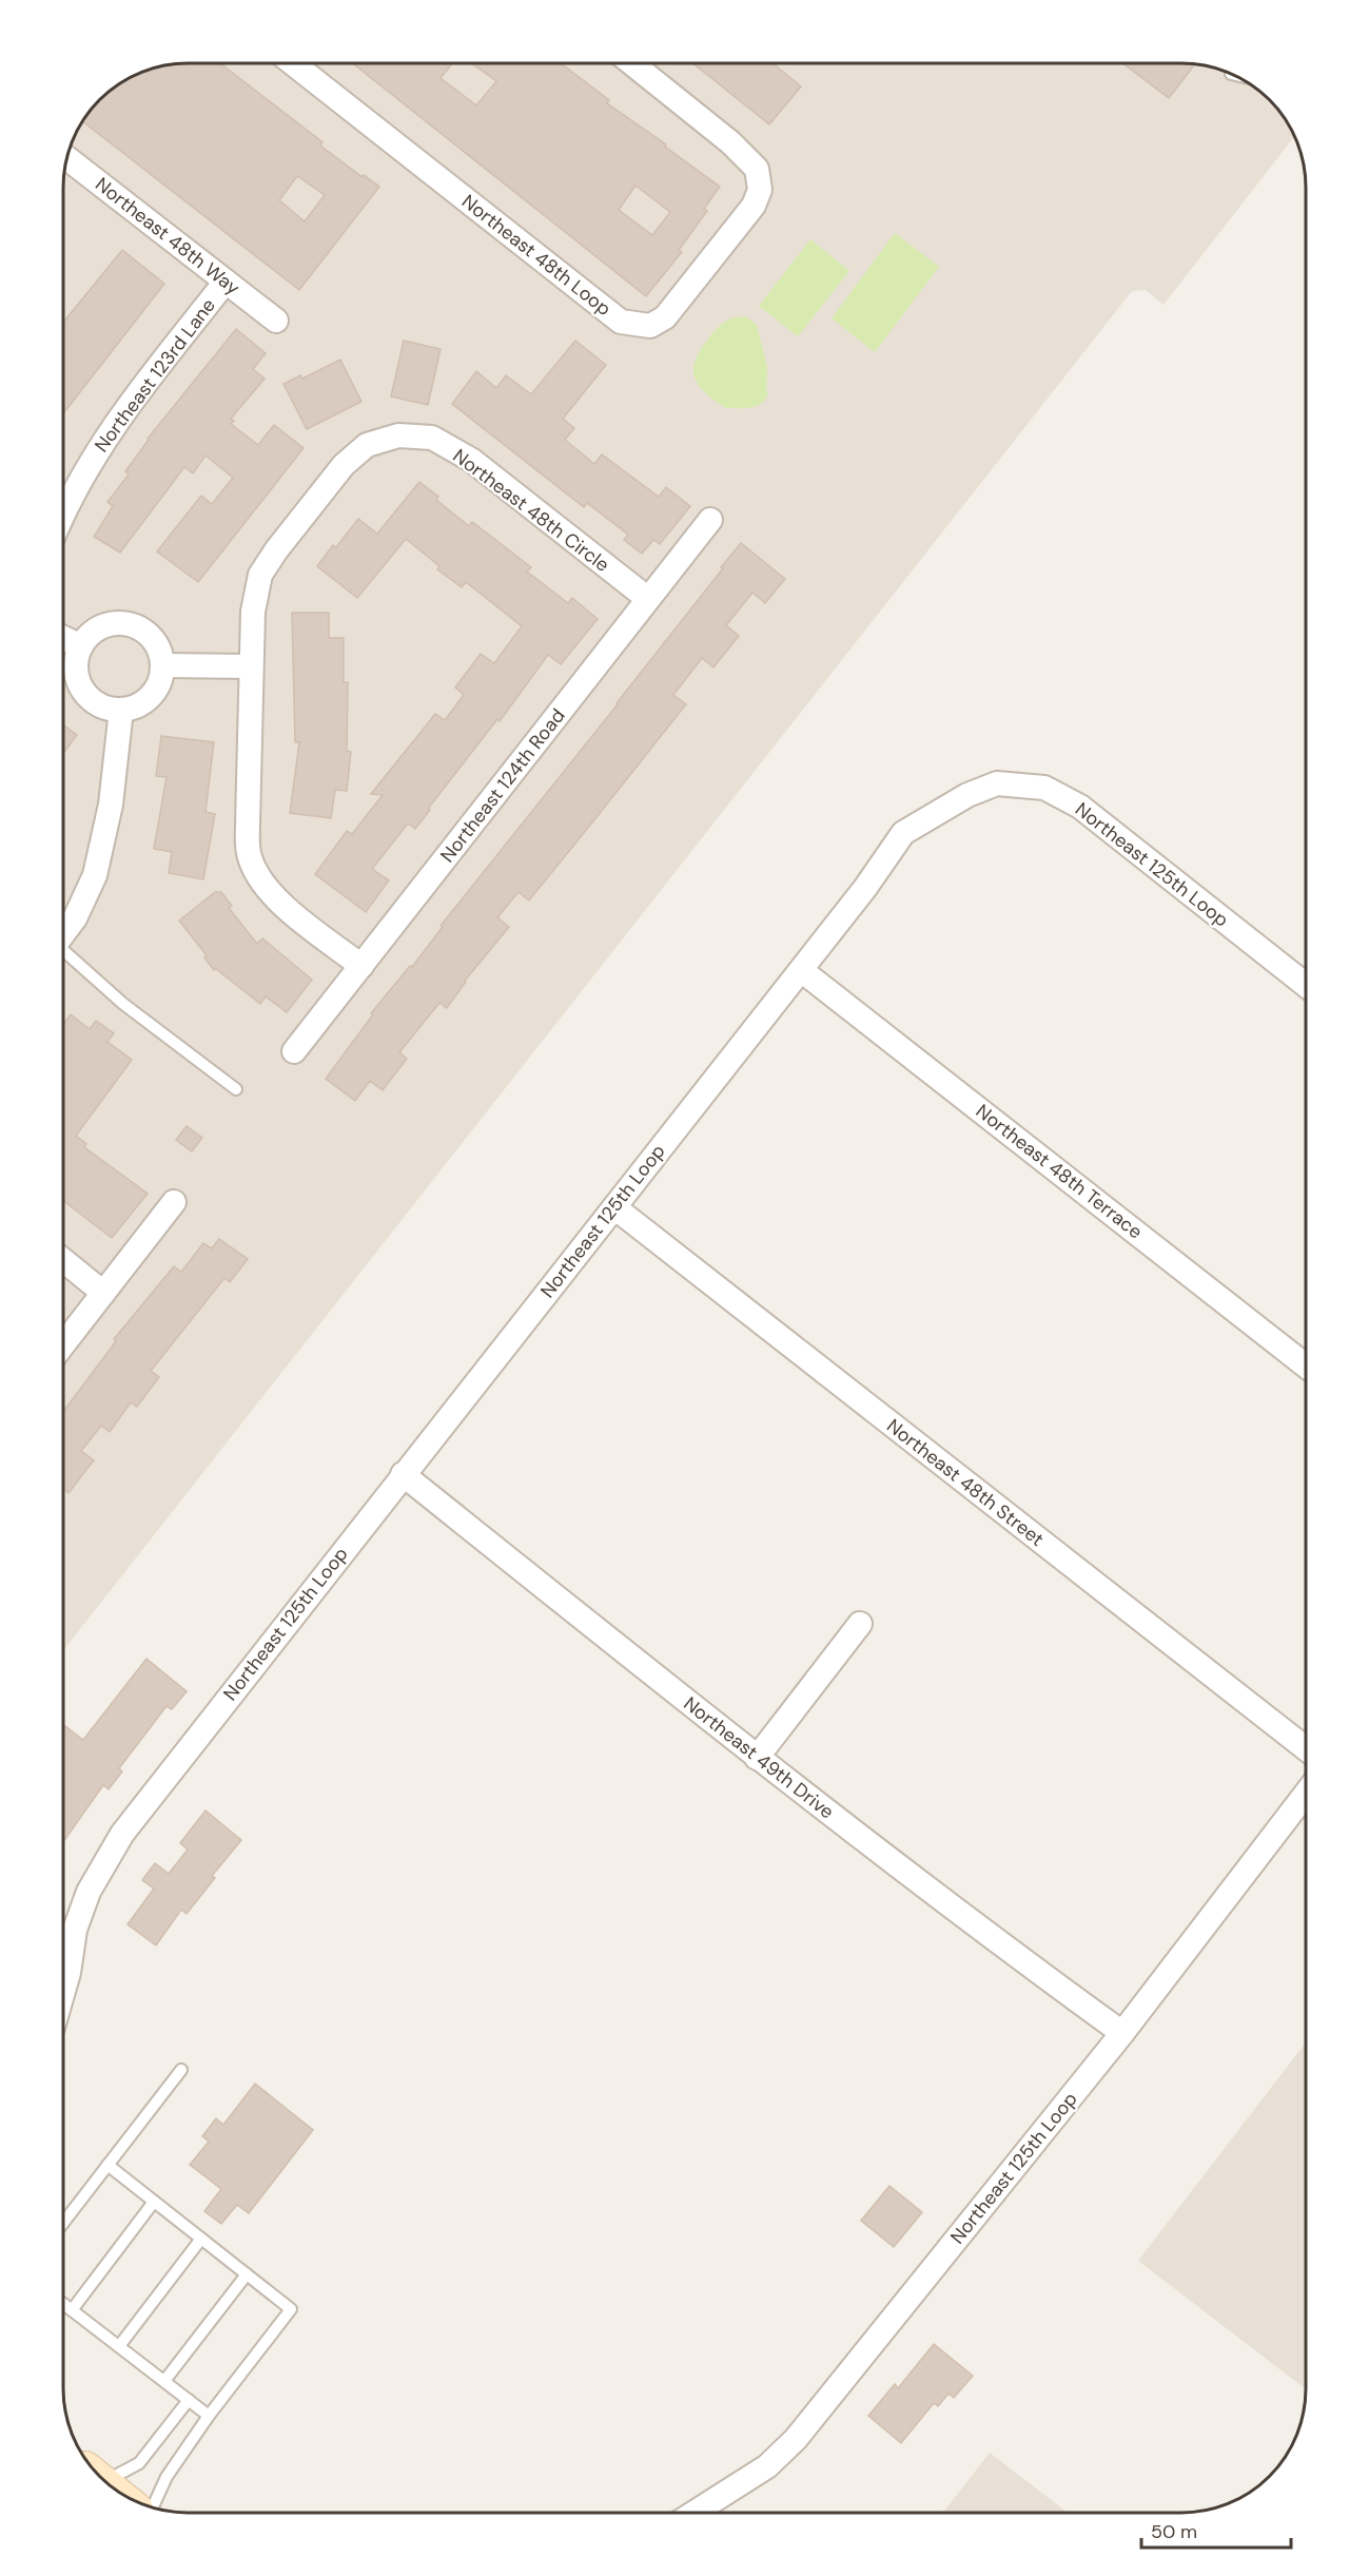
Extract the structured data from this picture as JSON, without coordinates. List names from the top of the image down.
{
  "streets": {
    "street": [
      "Northeast 48th Way",
      "Northeast 48th Loop",
      "Northeast 123rd Lane",
      "Northeast 48th Circle",
      "Northeast 124th Road",
      "Northeast 125th Loop",
      "Northeast 48th Terrace",
      "Northeast 48th Street",
      "Northeast 49th Drive"
    ]
  },
  "crossings": [
    ["Northeast 48th Way", "Northeast 123rd Lane"],
    ["Northeast 48th Circle", "Northeast 124th Road"],
    ["Northeast 125th Loop", "Northeast 48th Terrace"],
    ["Northeast 125th Loop", "Northeast 48th Street"],
    ["Northeast 125th Loop", "Northeast 49th Drive"]
  ],
  "scale_bar": "50 m"
}
